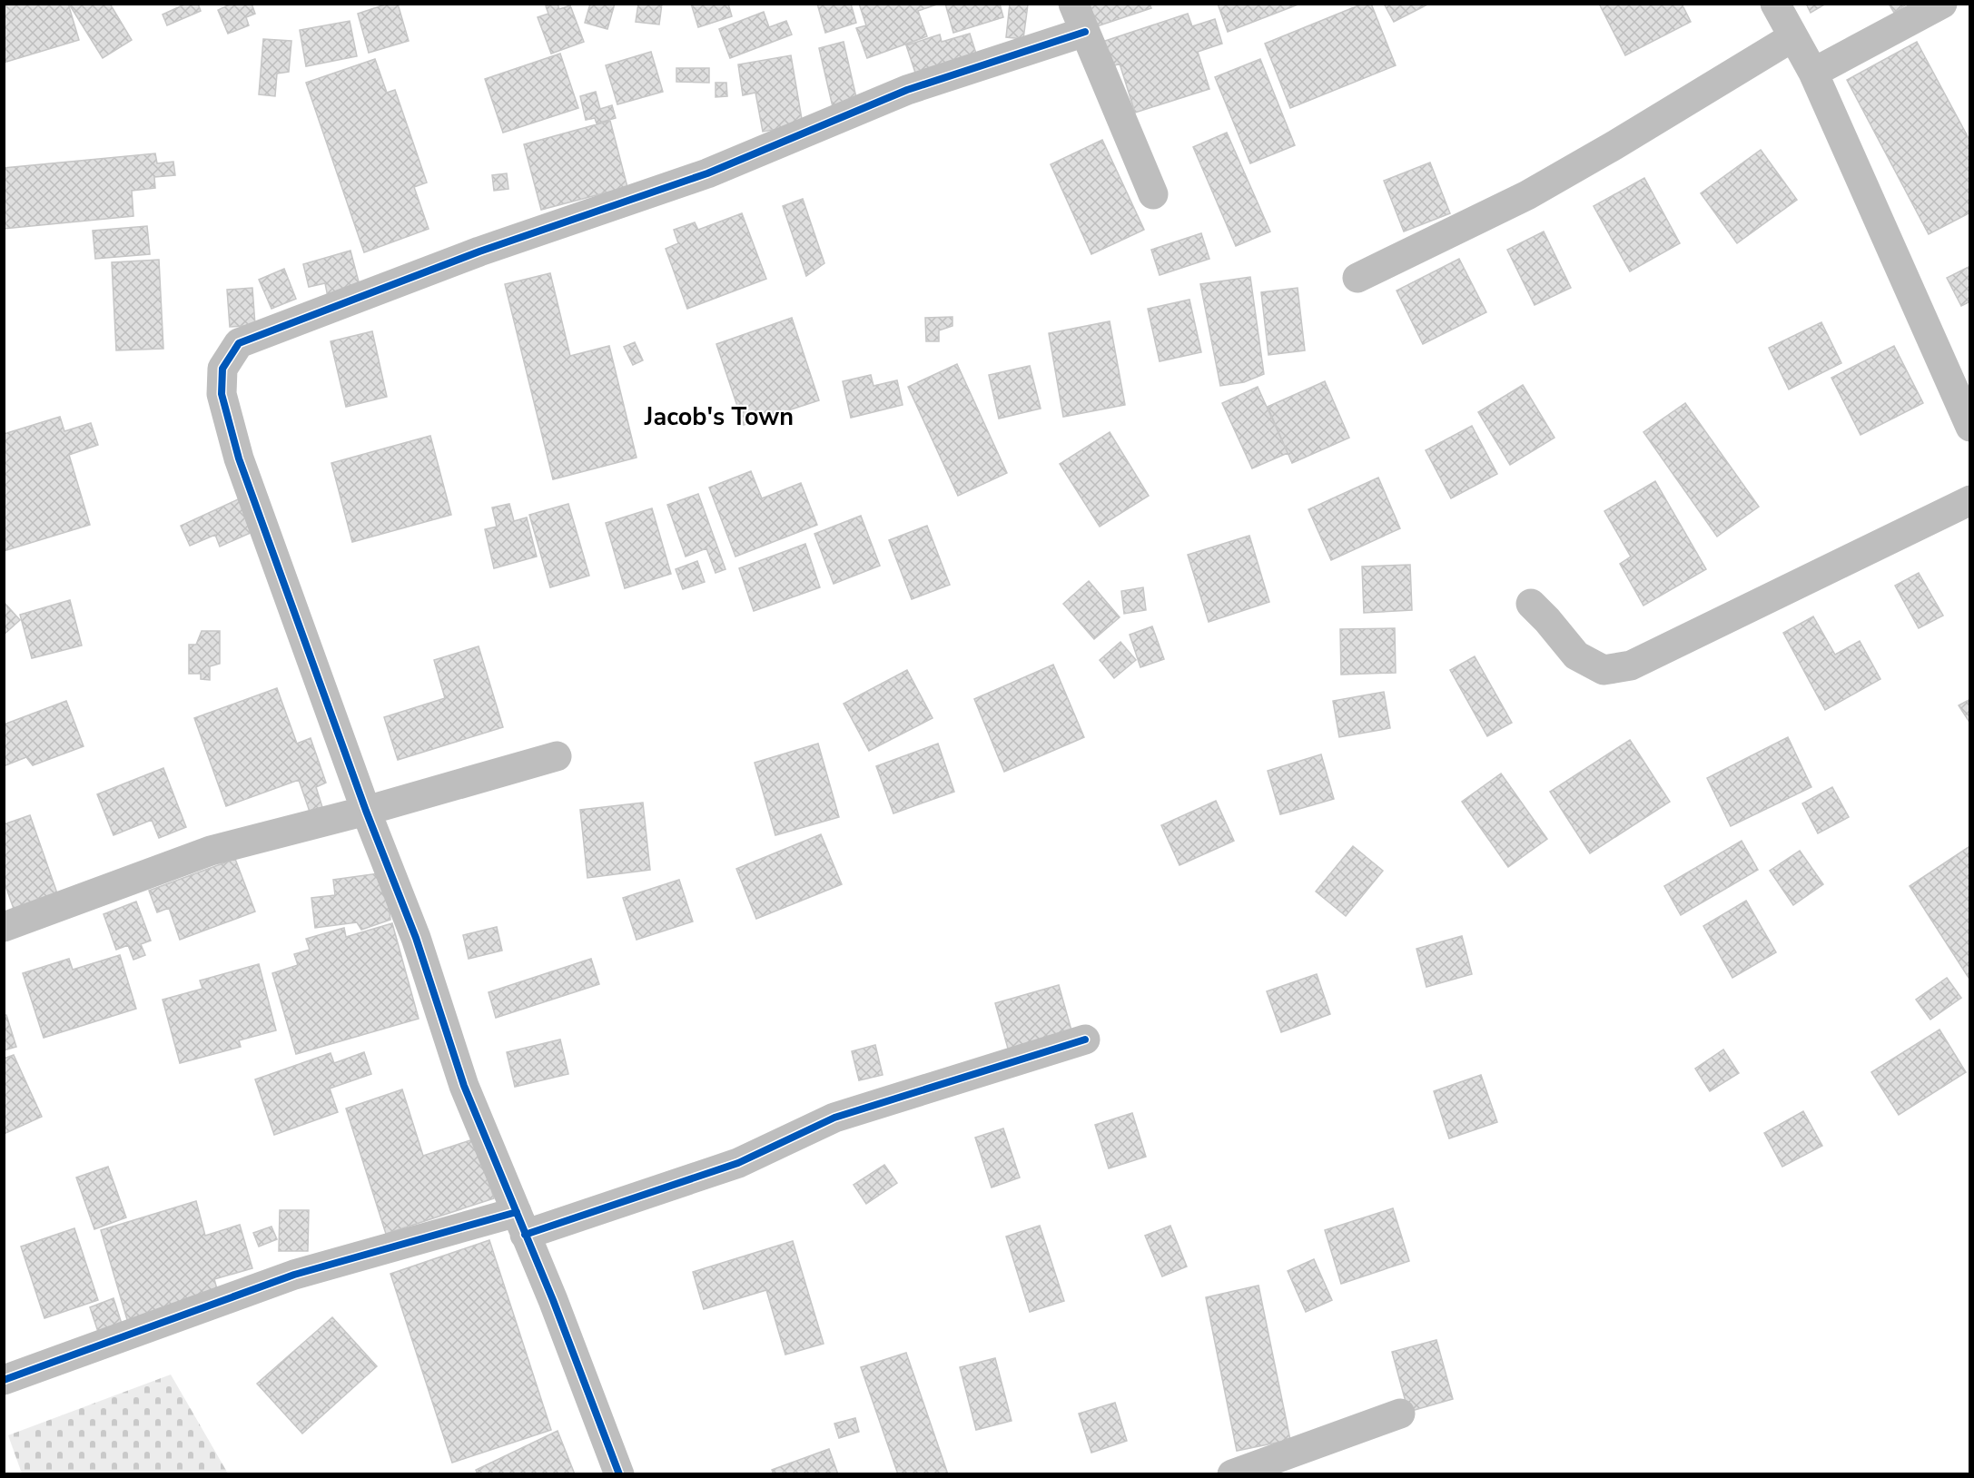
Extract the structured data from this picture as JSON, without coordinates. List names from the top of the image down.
{
  "districts": ["Jacob's Town"]
}
